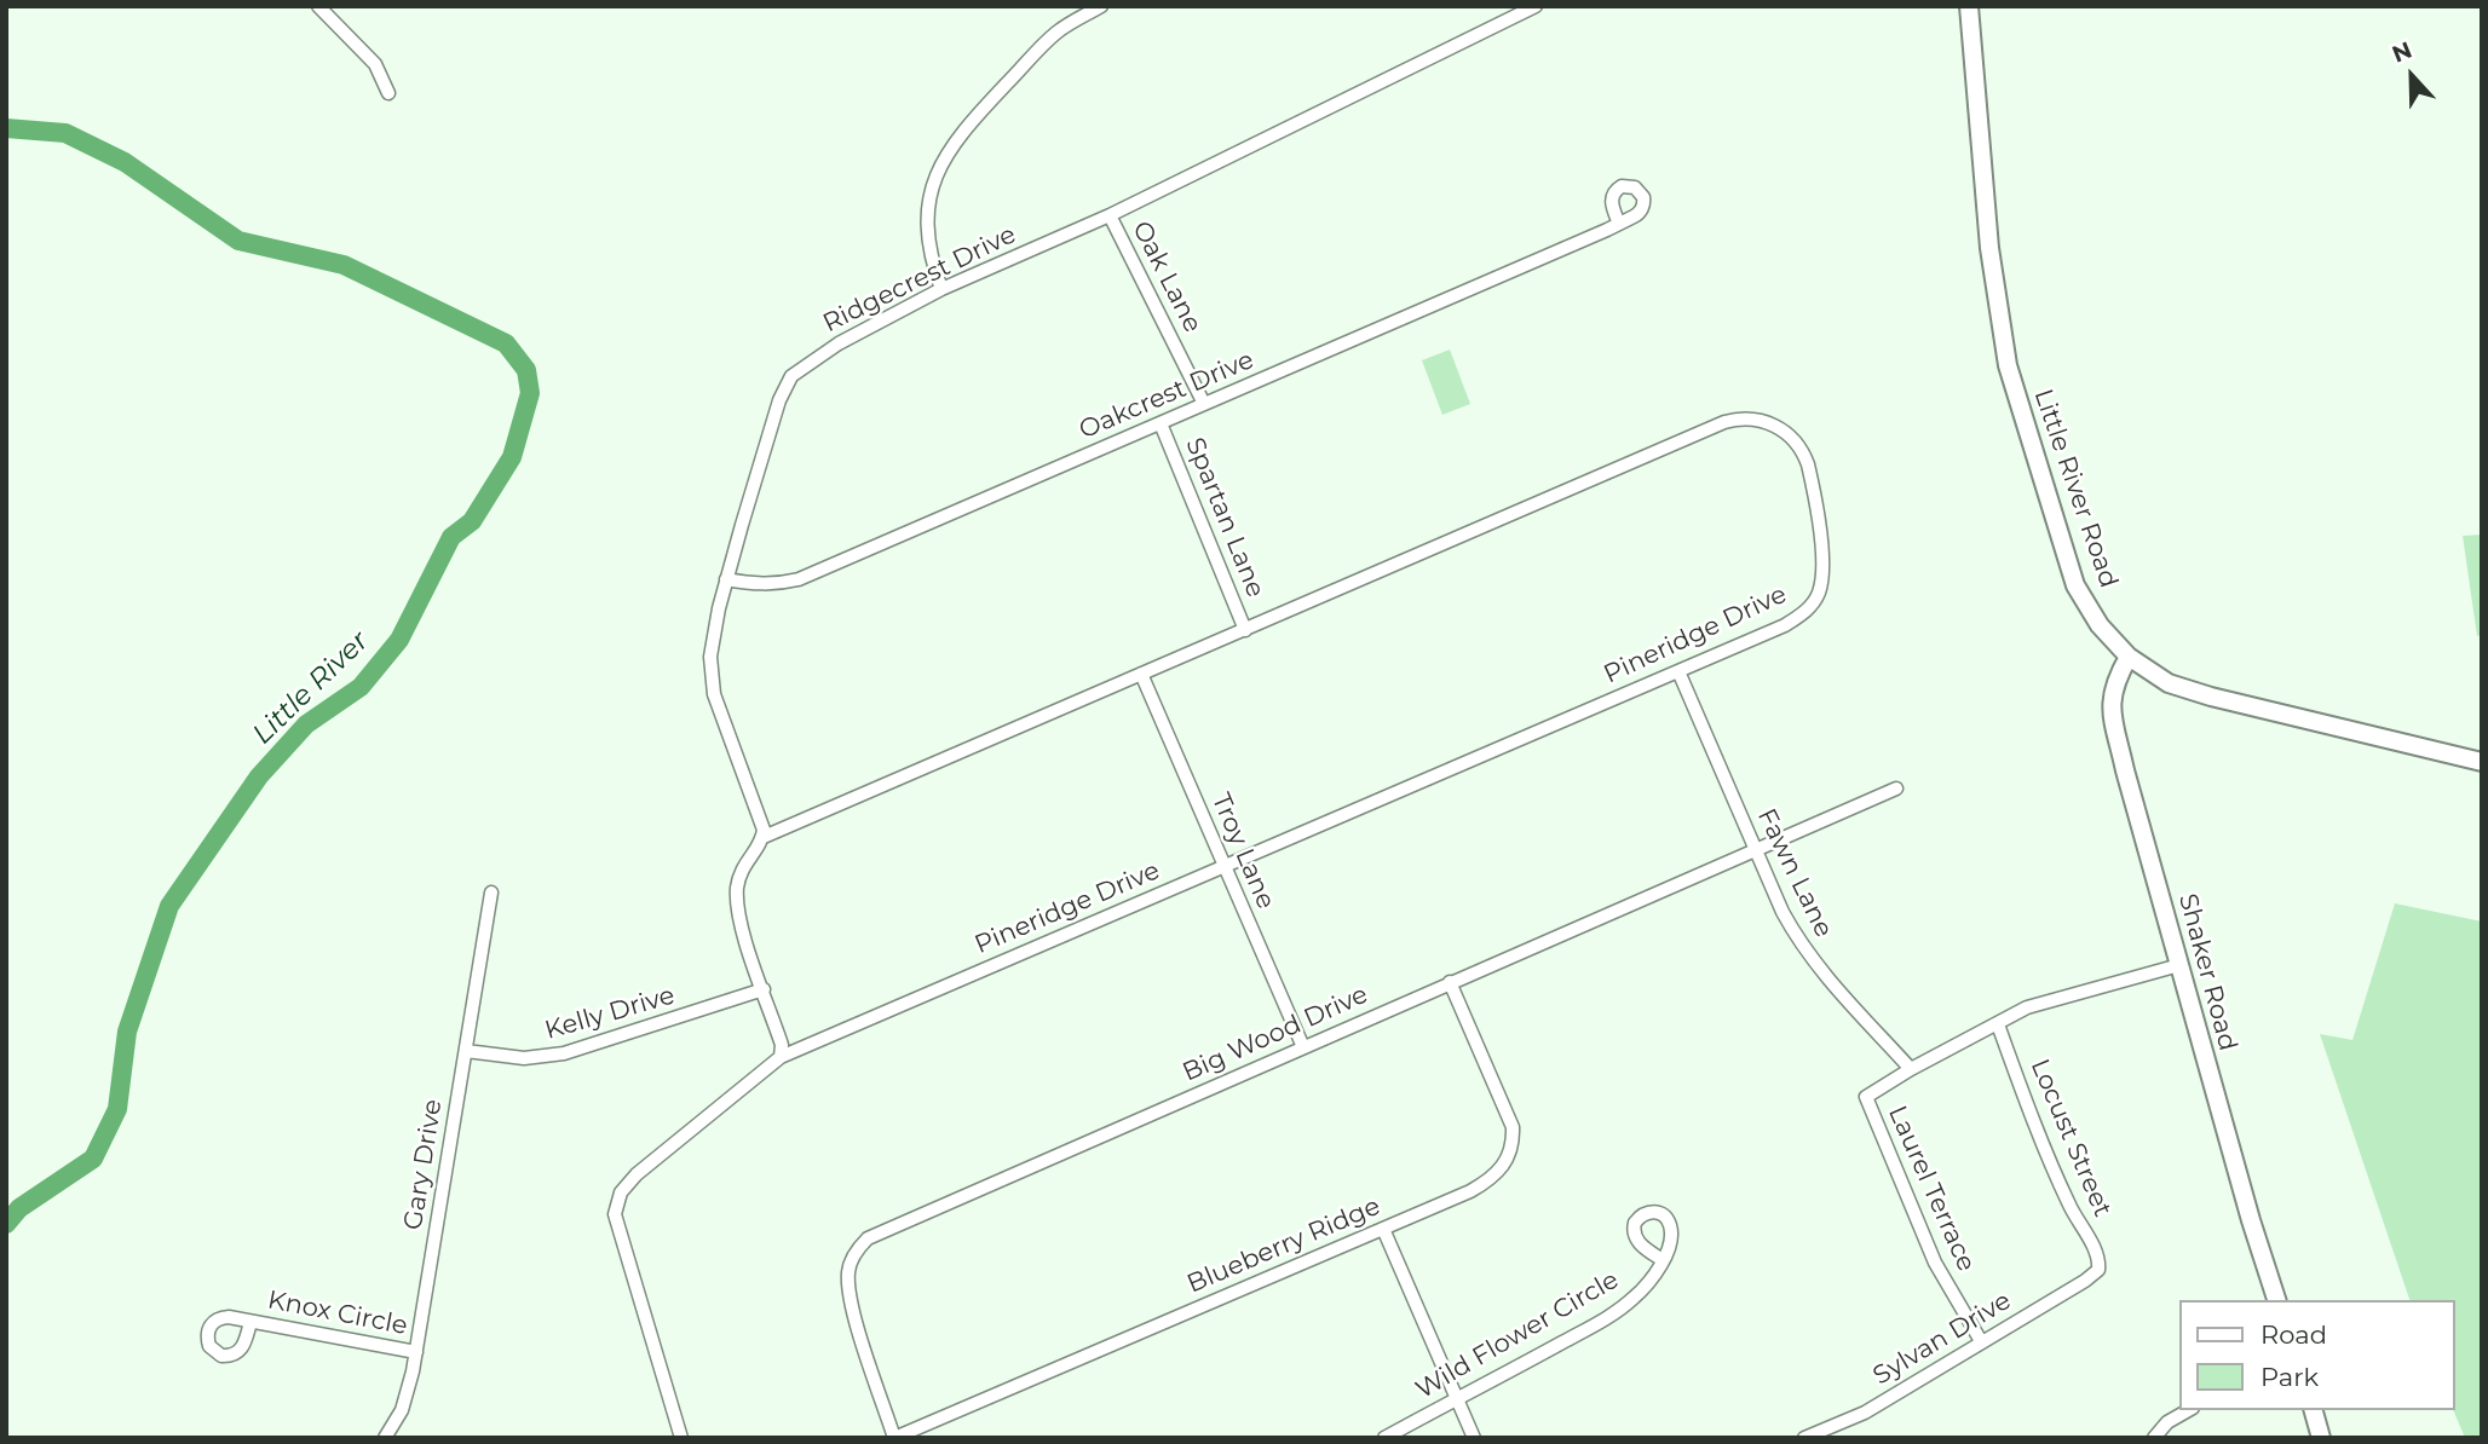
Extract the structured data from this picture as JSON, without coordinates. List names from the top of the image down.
{
  "streets": {
    "main road": ["Little River Road", "Shaker Road"],
    "street": [
      "Oak Lane",
      "Ridgecrest Drive",
      "Oakcrest Drive",
      "Spartan Lane",
      "Pineridge Drive",
      "Troy Lane",
      "Fawn Lane",
      "Kelly Drive",
      "Big Wood Drive",
      "Locust Street",
      "Gary Drive",
      "Laurel Terrace",
      "Blueberry Ridge",
      "Knox Circle",
      "Wild Flower Circle",
      "Sylvan Drive"
    ]
  },
  "crossings": [
    ["Oak Lane", "Ridgecrest Drive"],
    ["Oak Lane", "Oakcrest Drive"],
    ["Ridgecrest Drive", "Oakcrest Drive"],
    ["Ridgecrest Drive", "Pineridge Drive"],
    ["Oakcrest Drive", "Spartan Lane"],
    ["Little River Road", "Shaker Road"],
    ["Spartan Lane", "Pineridge Drive"],
    ["Pineridge Drive", "Troy Lane"],
    ["Pineridge Drive", "Fawn Lane"],
    ["Troy Lane", "Big Wood Drive"],
    ["Fawn Lane", "Big Wood Drive"],
    ["Fawn Lane", "Laurel Terrace"],
    ["Kelly Drive", "Gary Drive"],
    ["Big Wood Drive", "Blueberry Ridge"],
    ["Locust Street", "Sylvan Drive"],
    ["Gary Drive", "Knox Circle"],
    ["Laurel Terrace", "Sylvan Drive"]
  ],
  "water": ["Little River"],
  "legend": ["Road", "Park"],
  "north": "top"
}
